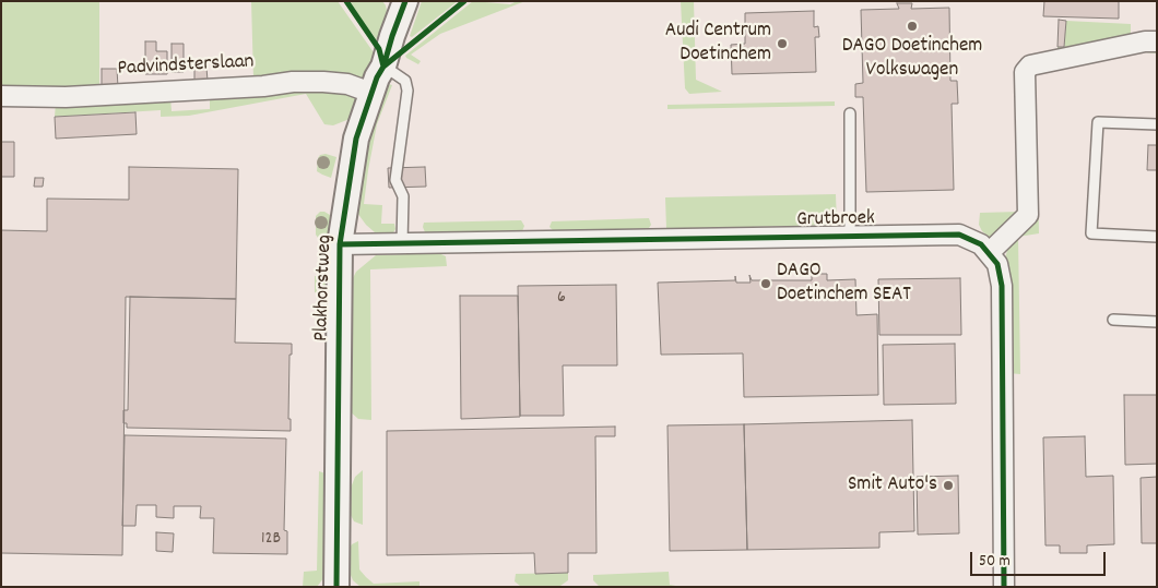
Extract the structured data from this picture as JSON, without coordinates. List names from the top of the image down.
{
  "streets": {
    "street": ["Padvindsterslaan", "Grutbroek", "Plakhorstweg"]
  },
  "crossings": [
    ["Padvindsterslaan", "Plakhorstweg"],
    ["Grutbroek", "Plakhorstweg"]
  ],
  "places": [
    "DAGO Doetinchem Volkswagen",
    "Audi Centrum Doetinchem",
    "DAGO Doetinchem SEAT",
    "Smit Auto's"
  ],
  "house_numbers": ["6", "12B"],
  "scale_bar": "50 m"
}
